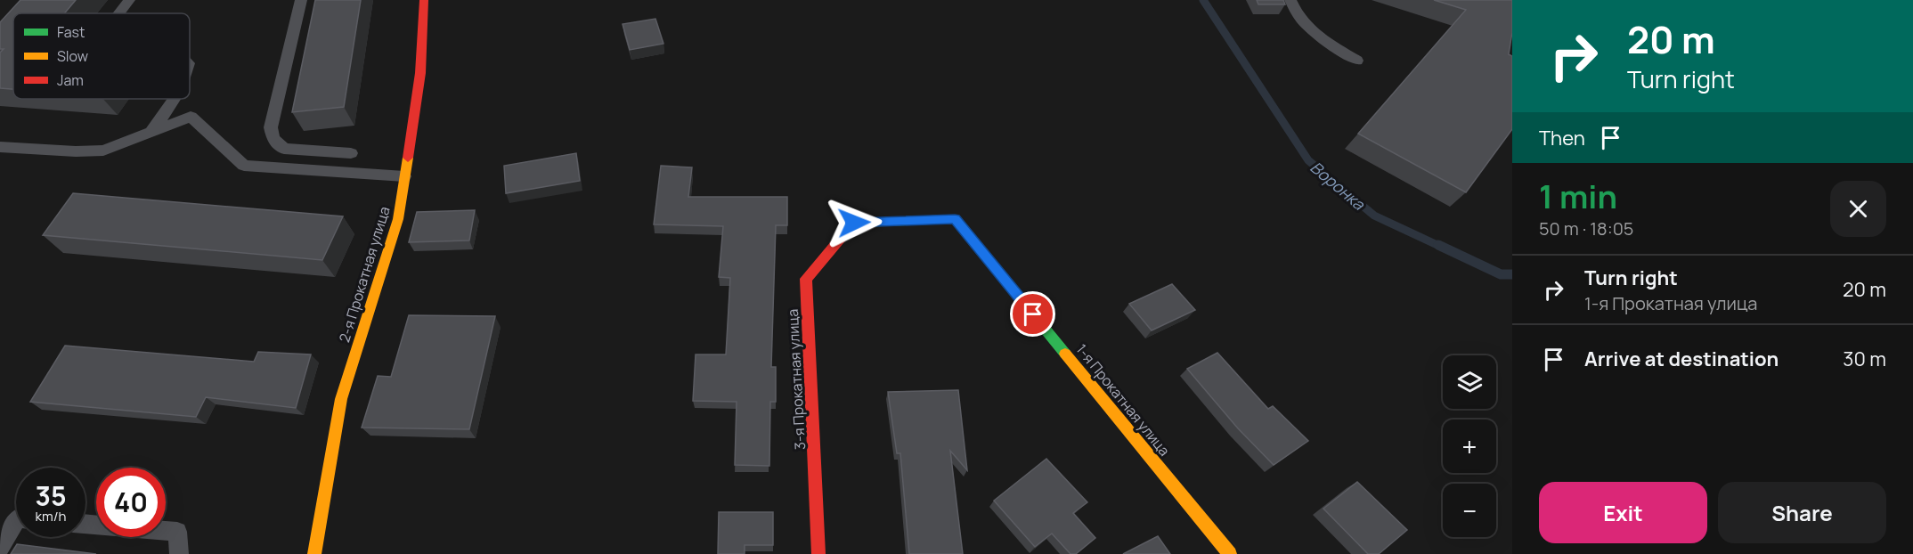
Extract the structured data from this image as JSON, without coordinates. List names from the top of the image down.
{
  "streets": {
    "street": ["2-я Прокатная улица", "3-я Прокатная улица", "1-я Прокатная улица"]
  },
  "crossings": [
    ["3-я Прокатная улица", "1-я Прокатная улица"]
  ],
  "water": ["Воронка"],
  "legend": ["Fast", "Slow", "Jam"],
  "page": {
    "turn": ["20 m", "Turn right"],
    "then": "Then",
    "heading": ["1 min", "50 m · 18:05"],
    "list": [
      {
        "name": "Turn right",
        "note": "1-я Прокатная улица",
        "value": "20 m"
      },
      {
        "name": "Arrive at destination",
        "value": "30 m"
      }
    ],
    "map_buttons": ["+", "−"],
    "speed": "35 km/h",
    "limit": "40",
    "buttons": ["Exit", "Share"]
  }
}
